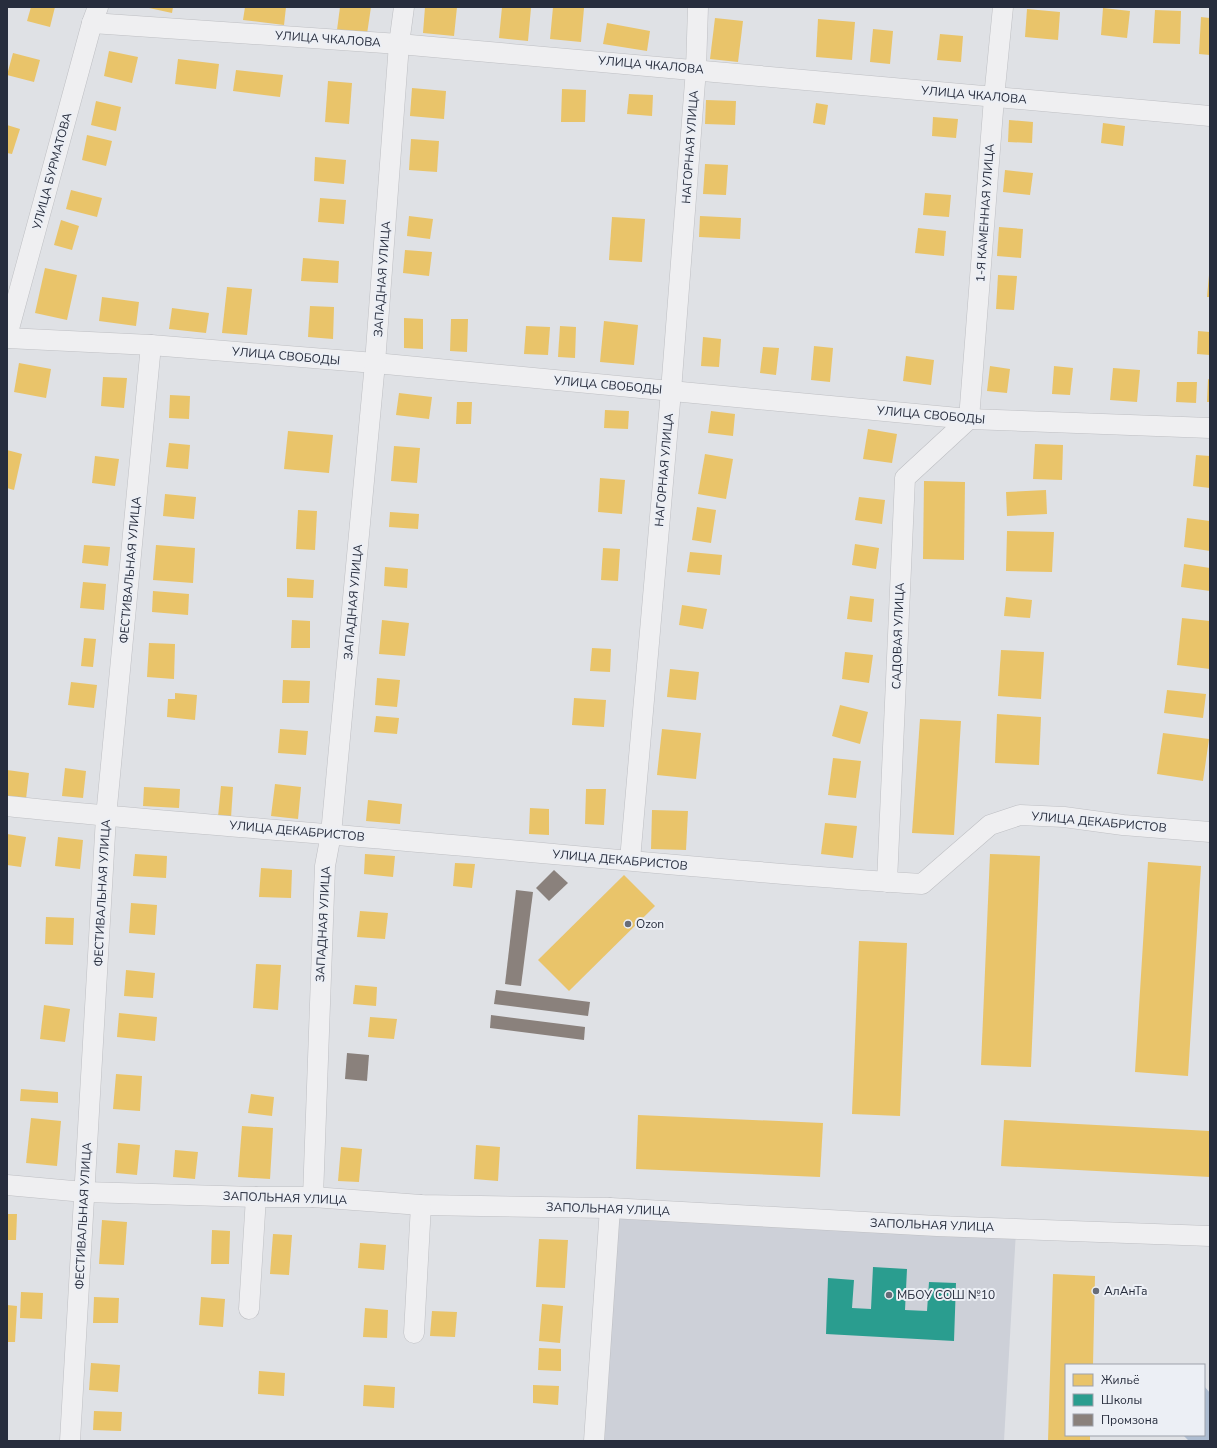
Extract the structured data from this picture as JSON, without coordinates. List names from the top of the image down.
{
  "streets": {
    "street": [
      "УЛИЦА ЧКАЛОВА",
      "НАГОРНАЯ УЛИЦА",
      "УЛИЦА БУРМАТОВА",
      "1-Я КАМЕННАЯ УЛИЦА",
      "ЗАПАДНАЯ УЛИЦА",
      "УЛИЦА СВОБОДЫ",
      "ФЕСТИВАЛЬНАЯ УЛИЦА",
      "САДОВАЯ УЛИЦА",
      "УЛИЦА ДЕКАБРИСТОВ",
      "ЗАПОЛЬНАЯ УЛИЦА"
    ]
  },
  "crossings": [
    ["УЛИЦА ЧКАЛОВА", "НАГОРНАЯ УЛИЦА"],
    ["УЛИЦА ЧКАЛОВА", "УЛИЦА БУРМАТОВА"],
    ["УЛИЦА ЧКАЛОВА", "1-Я КАМЕННАЯ УЛИЦА"],
    ["УЛИЦА ЧКАЛОВА", "ЗАПАДНАЯ УЛИЦА"],
    ["НАГОРНАЯ УЛИЦА", "УЛИЦА СВОБОДЫ"],
    ["НАГОРНАЯ УЛИЦА", "УЛИЦА ДЕКАБРИСТОВ"],
    ["УЛИЦА БУРМАТОВА", "УЛИЦА СВОБОДЫ"],
    ["1-Я КАМЕННАЯ УЛИЦА", "УЛИЦА СВОБОДЫ"],
    ["1-Я КАМЕННАЯ УЛИЦА", "САДОВАЯ УЛИЦА"],
    ["ЗАПАДНАЯ УЛИЦА", "УЛИЦА СВОБОДЫ"],
    ["ЗАПАДНАЯ УЛИЦА", "УЛИЦА ДЕКАБРИСТОВ"],
    ["ЗАПАДНАЯ УЛИЦА", "ЗАПОЛЬНАЯ УЛИЦА"],
    ["УЛИЦА СВОБОДЫ", "ФЕСТИВАЛЬНАЯ УЛИЦА"],
    ["УЛИЦА СВОБОДЫ", "САДОВАЯ УЛИЦА"],
    ["ФЕСТИВАЛЬНАЯ УЛИЦА", "УЛИЦА ДЕКАБРИСТОВ"],
    ["ФЕСТИВАЛЬНАЯ УЛИЦА", "ЗАПОЛЬНАЯ УЛИЦА"],
    ["САДОВАЯ УЛИЦА", "УЛИЦА ДЕКАБРИСТОВ"]
  ],
  "places": ["Ozon", "АлАнТа", "МБОУ СОШ №10"],
  "legend": ["Жильё", "Школы", "Промзона"]
}
